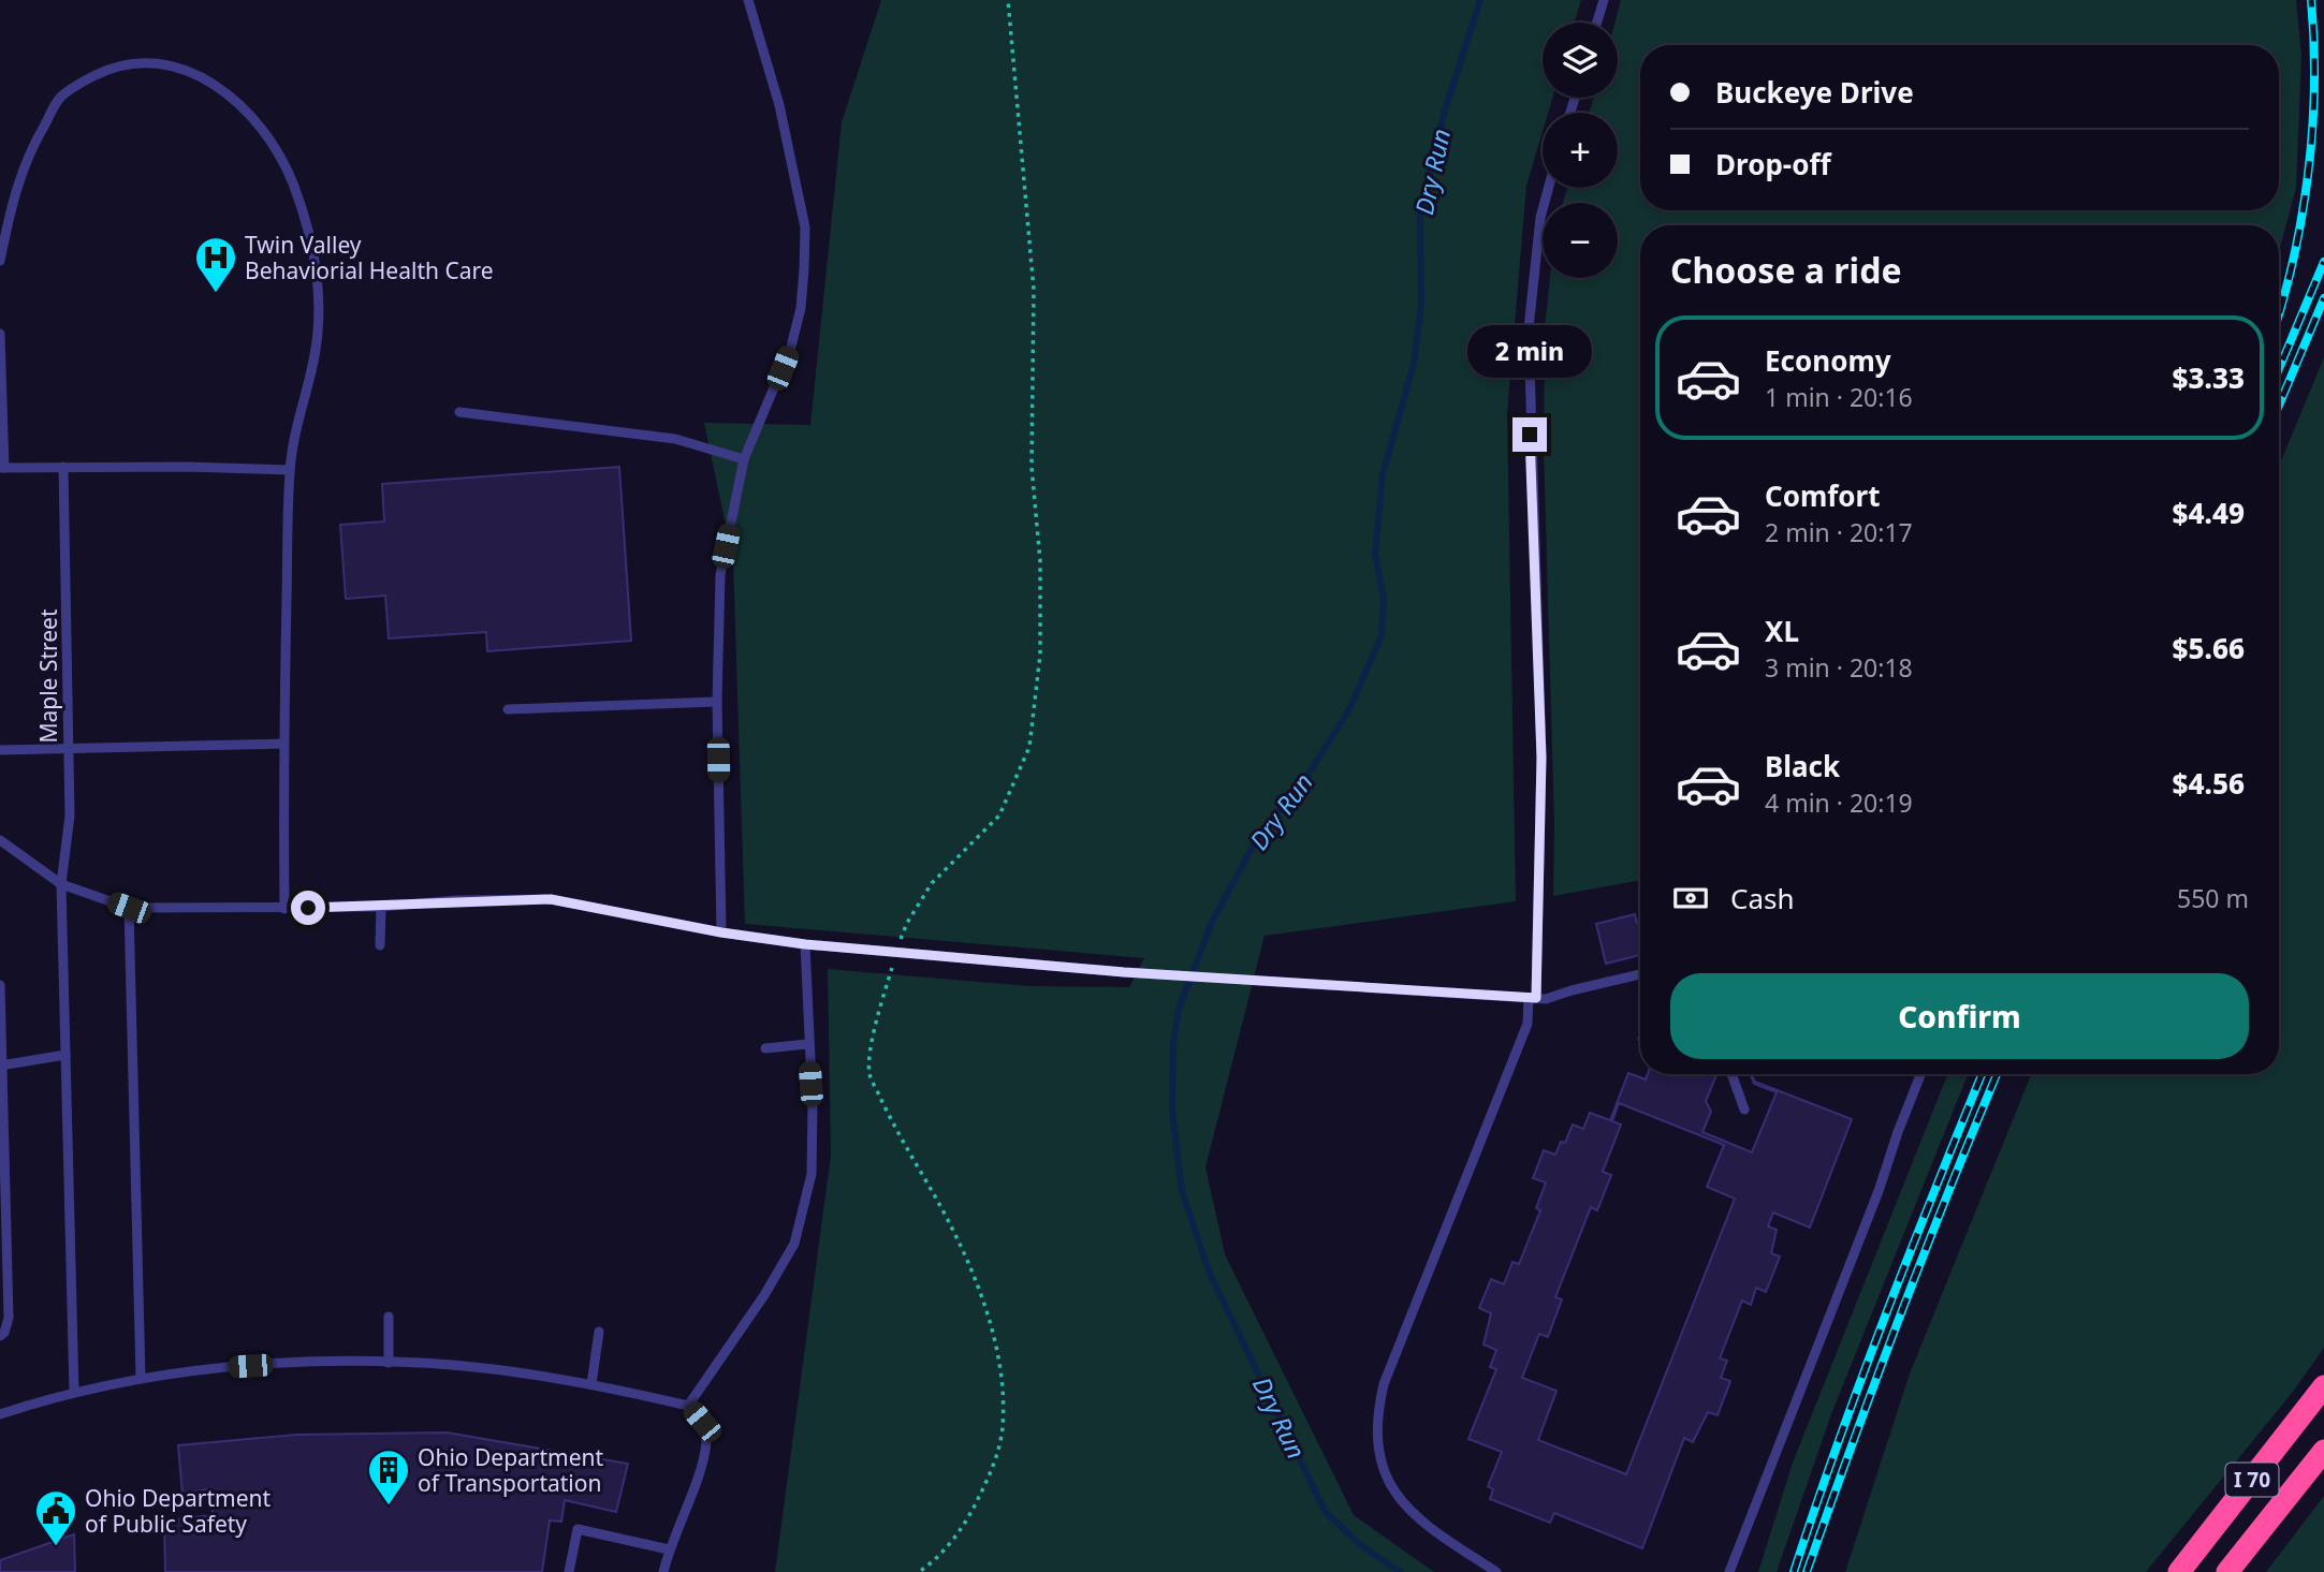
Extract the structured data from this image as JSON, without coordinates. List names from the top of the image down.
{
  "streets": {
    "highway": ["I 70"],
    "lane": ["Maple Street"]
  },
  "water": ["Dry Run"],
  "places": {
    "hospital": ["Twin Valley Behaviorial Health Care"],
    "building": ["Ohio Department of Transportation"],
    "public building": ["Ohio Department of Public Safety"]
  },
  "page": {
    "map_buttons": ["+", "−"],
    "banner": ["Buckeye Drive", "Drop-off"],
    "heading": "Choose a ride",
    "list": [
      {
        "name": "Economy",
        "note": "1 min · 20:16",
        "value": "$3.33"
      },
      {
        "name": "Comfort",
        "note": "2 min · 20:17",
        "value": "$4.49"
      },
      {
        "name": "XL",
        "note": "3 min · 20:18",
        "value": "$5.66"
      },
      {
        "name": "Black",
        "note": "4 min · 20:19",
        "value": "$4.56"
      }
    ],
    "bubble": "2 min",
    "pay": ["Cash", "550 m"],
    "buttons": "Confirm"
  }
}
